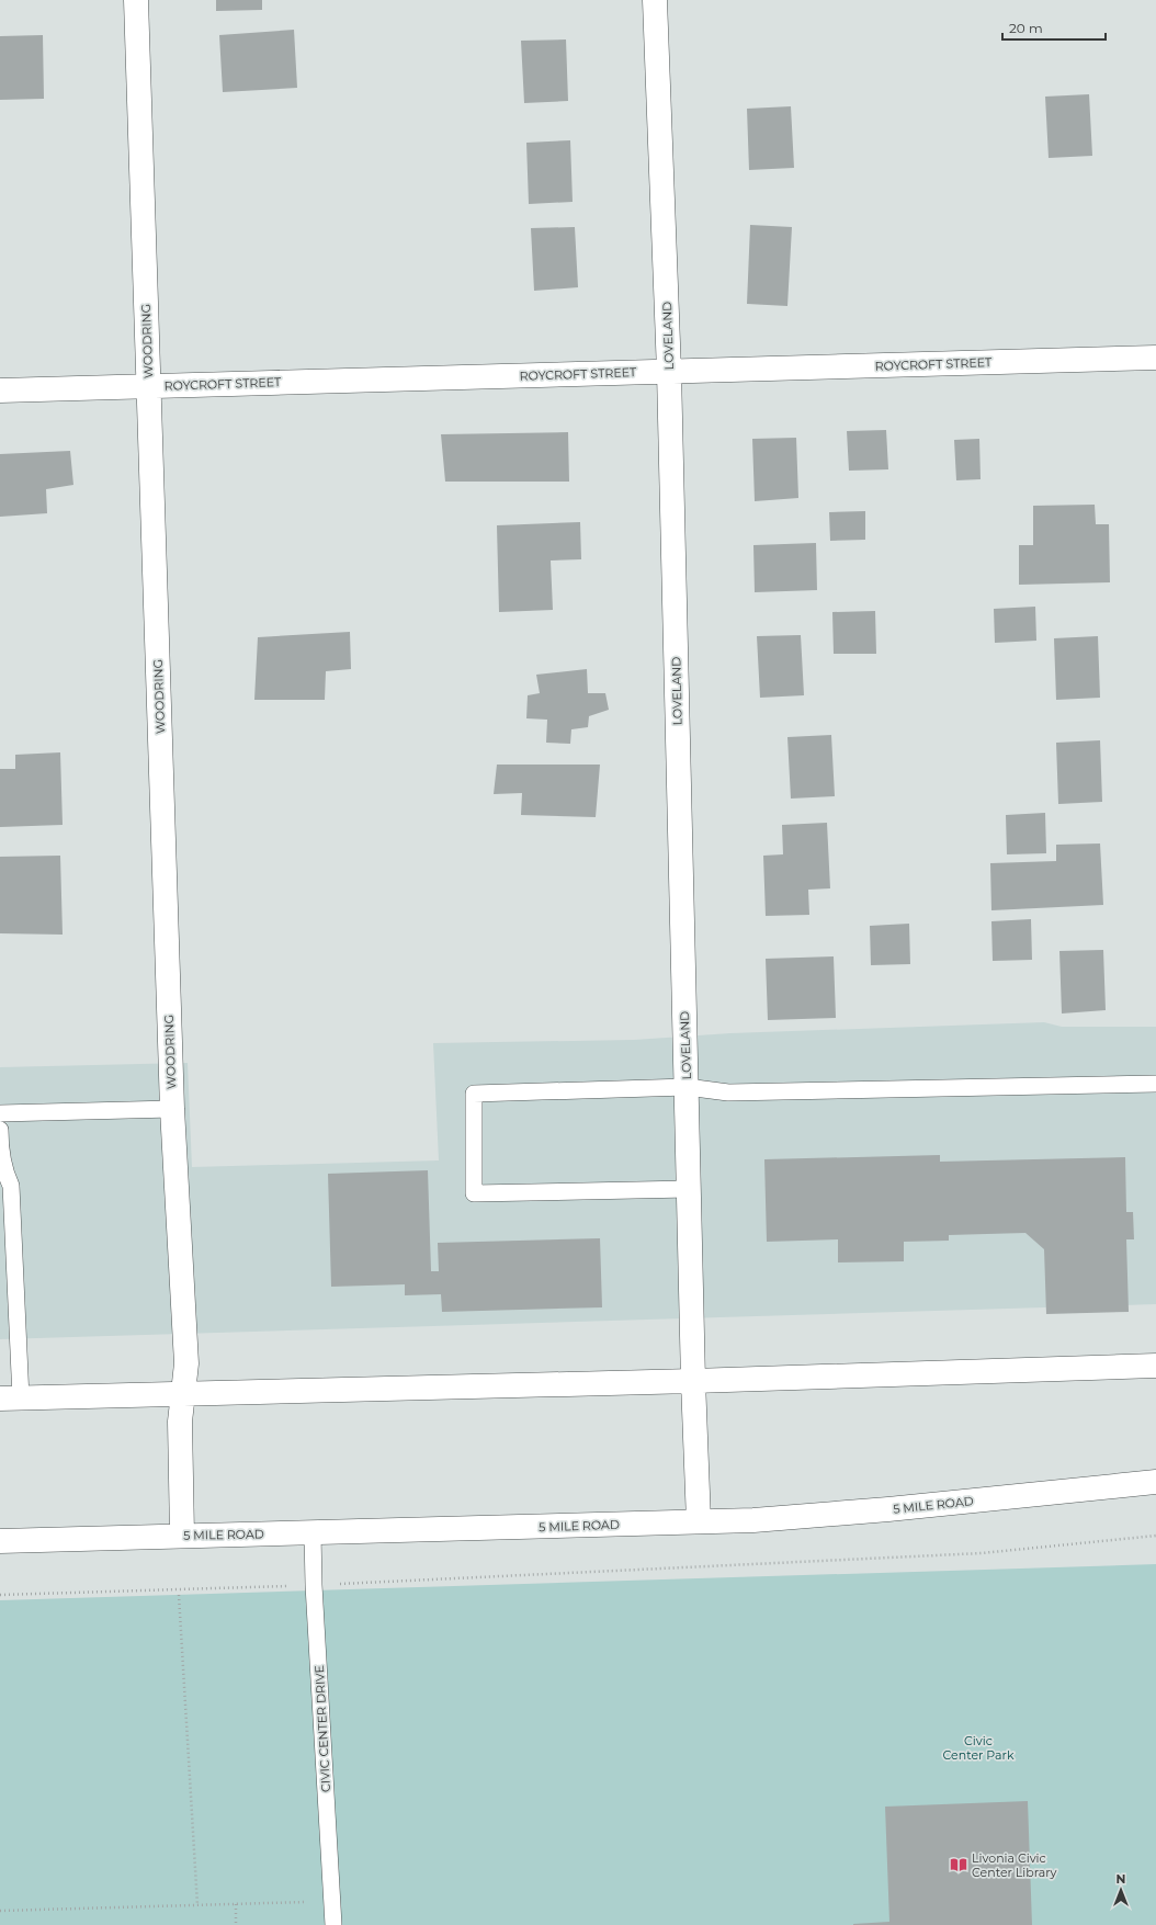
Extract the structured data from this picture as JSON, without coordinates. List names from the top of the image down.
{
  "streets": {
    "street": [
      "LOVELAND",
      "WOODRING",
      "ROYCROFT STREET",
      "5 MILE ROAD"
    ],
    "lane": ["CIVIC CENTER DRIVE"]
  },
  "crossings": [
    ["LOVELAND", "ROYCROFT STREET"],
    ["LOVELAND", "5 MILE ROAD"],
    ["WOODRING", "ROYCROFT STREET"],
    ["WOODRING", "5 MILE ROAD"],
    ["5 MILE ROAD", "CIVIC CENTER DRIVE"]
  ],
  "parks": ["Civic Center Park"],
  "places": {
    "library": ["Livonia Civic Center Library"]
  },
  "scale_bar": "20 m",
  "north": "top"
}
